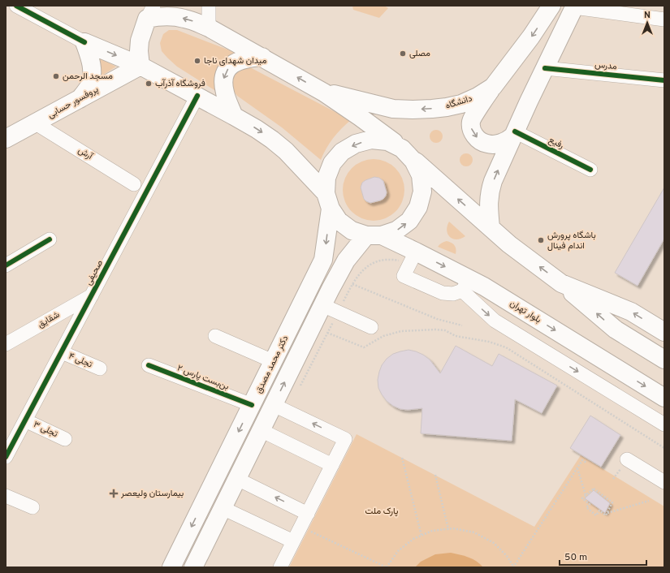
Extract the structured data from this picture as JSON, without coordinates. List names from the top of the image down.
{
  "streets": {
    "main road": [
      "پروفسور حسابی",
      "دانشگاه",
      "بلوار تهران",
      "دکتر محمد مصدق"
    ],
    "street": [
      "مدرس",
      "رفیع",
      "آرش",
      "صحیفی",
      "شقایق",
      "تجلی ۴",
      "بن‌بست پارس ۲",
      "تجلی ۳"
    ]
  },
  "crossings": [
    ["پروفسور حسابی", "آرش"],
    ["صحیفی", "شقایق"],
    ["صحیفی", "تجلی ۴"],
    ["صحیفی", "تجلی ۳"],
    ["بلوار تهران", "دکتر محمد مصدق"],
    ["دکتر محمد مصدق", "بن‌بست پارس ۲"]
  ],
  "one_way": ["دانشگاه"],
  "parks": ["پارک ملت"],
  "places": {
    "other": [
      "مصلی",
      "میدان شهدای ناجا",
      "مسجد الرحمن",
      "فروشگاه آذرآب",
      "باشگاه پرورش اندام فینال"
    ],
    "health": ["بیمارستان ولیعصر"]
  },
  "scale_bar": "50 m",
  "north": "top"
}
